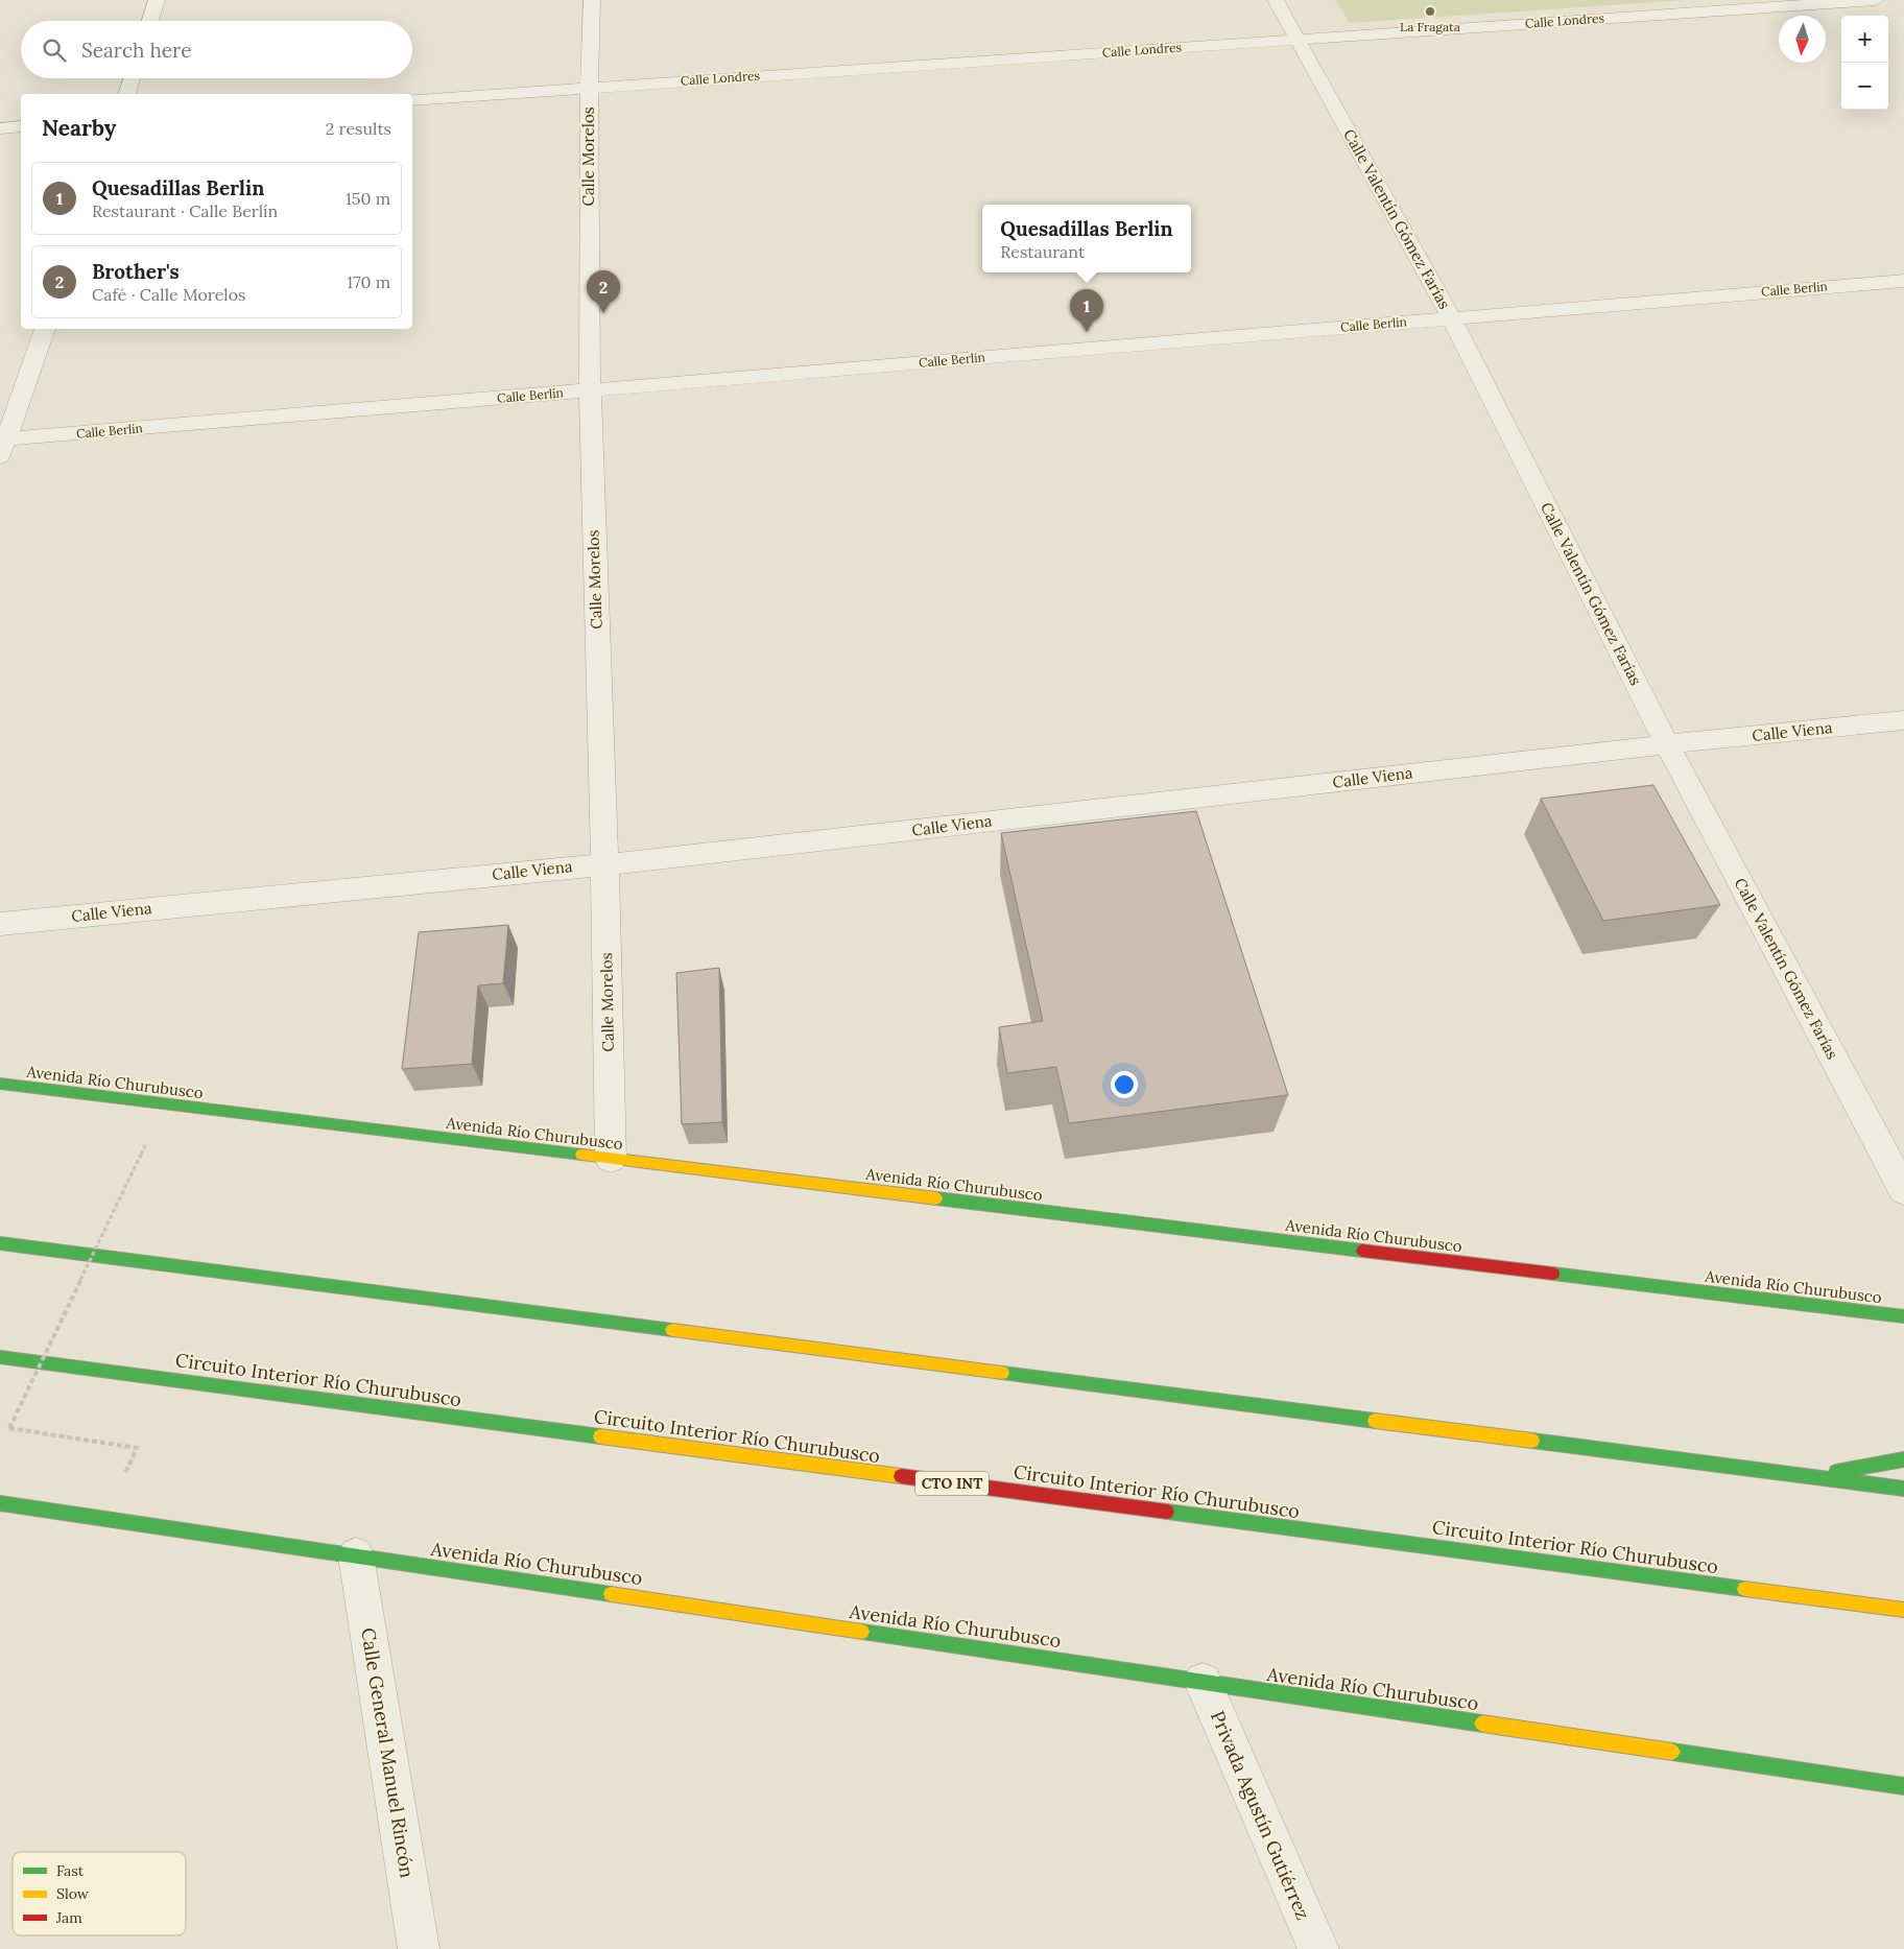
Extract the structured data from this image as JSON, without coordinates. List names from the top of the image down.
{
  "streets": {
    "main road": ["Avenida Río Churubusco", "Circuito Interior Río Churubusco", "CTO INT"],
    "street": [
      "Calle Londres",
      "Calle Morelos",
      "Calle Valentín Gómez Farías",
      "Calle Berlín",
      "Calle Viena",
      "Calle General Manuel Rincón",
      "Privada Agustín Gutiérrez"
    ]
  },
  "crossings": [
    ["Calle Londres", "Calle Morelos"],
    ["Calle Londres", "Calle Valentín Gómez Farías"],
    ["Calle Morelos", "Calle Berlín"],
    ["Calle Morelos", "Calle Viena"],
    ["Calle Morelos", "Avenida Río Churubusco"],
    ["Calle Valentín Gómez Farías", "Calle Berlín"],
    ["Calle Valentín Gómez Farías", "Calle Viena"],
    ["Avenida Río Churubusco", "Calle General Manuel Rincón"],
    ["Avenida Río Churubusco", "Privada Agustín Gutiérrez"]
  ],
  "places": ["La Fragata"],
  "legend": ["Fast", "Slow", "Jam"],
  "north": "bottom",
  "page": {
    "map_buttons": ["+", "−"],
    "search": "Search here",
    "heading": ["Nearby", "2 results"],
    "list": [
      {
        "mark": "1",
        "name": "Quesadillas Berlin",
        "note": "Restaurant · Calle Berlín",
        "value": "150 m"
      },
      {
        "mark": "2",
        "name": "Brother's",
        "note": "Café · Calle Morelos",
        "value": "170 m"
      }
    ],
    "popup": ["Quesadillas Berlin", "Restaurant"],
    "pins": ["2", "1"]
  }
}
